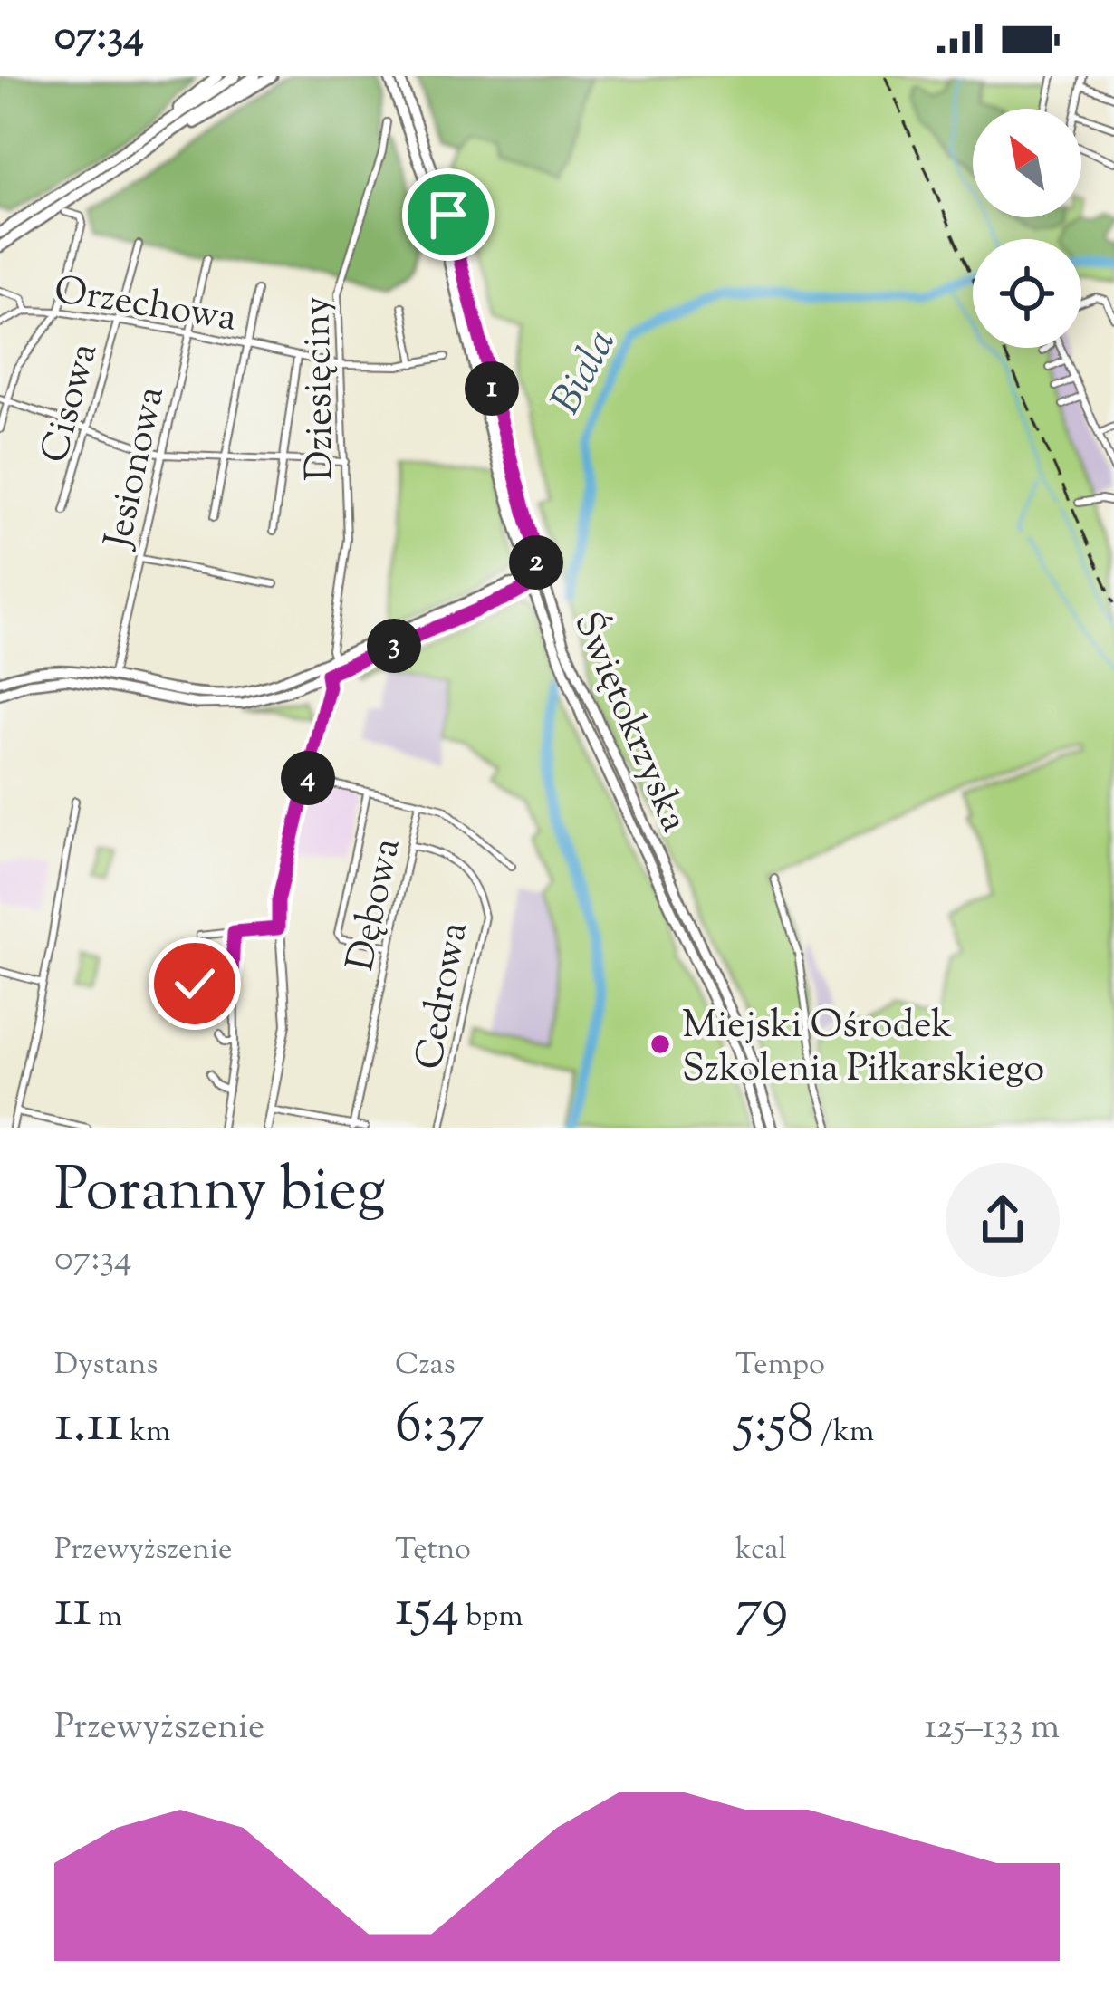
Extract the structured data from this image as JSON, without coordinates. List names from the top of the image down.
{
  "streets": {
    "main road": ["Świętokrzyska"],
    "street": [
      "Orzechowa",
      "Dziesięciny",
      "Cisowa",
      "Jesionowa",
      "Dębowa",
      "Cedrowa"
    ]
  },
  "crossings": [
    ["Orzechowa", "Dziesięciny"],
    ["Orzechowa", "Cisowa"],
    ["Orzechowa", "Jesionowa"],
    ["Dębowa", "Cedrowa"]
  ],
  "water": ["Biala"],
  "places": ["Miejski Ośrodek Szkolenia Piłkarskiego"],
  "north": "top left",
  "page": {
    "status": "07:34",
    "pins": [
      "1",
      "2",
      "3",
      "4"
    ],
    "heading": ["Poranny bieg", "07:34"],
    "stats": [
      ["Dystans", "1.11 km"],
      ["Czas", "6:37"],
      ["Tempo", "5:58 /km"],
      ["Przewyższenie", "11 m"],
      ["Tętno", "154 bpm"],
      ["kcal", "79"]
    ],
    "chart": ["Przewyższenie", "125–133 m"]
  }
}
